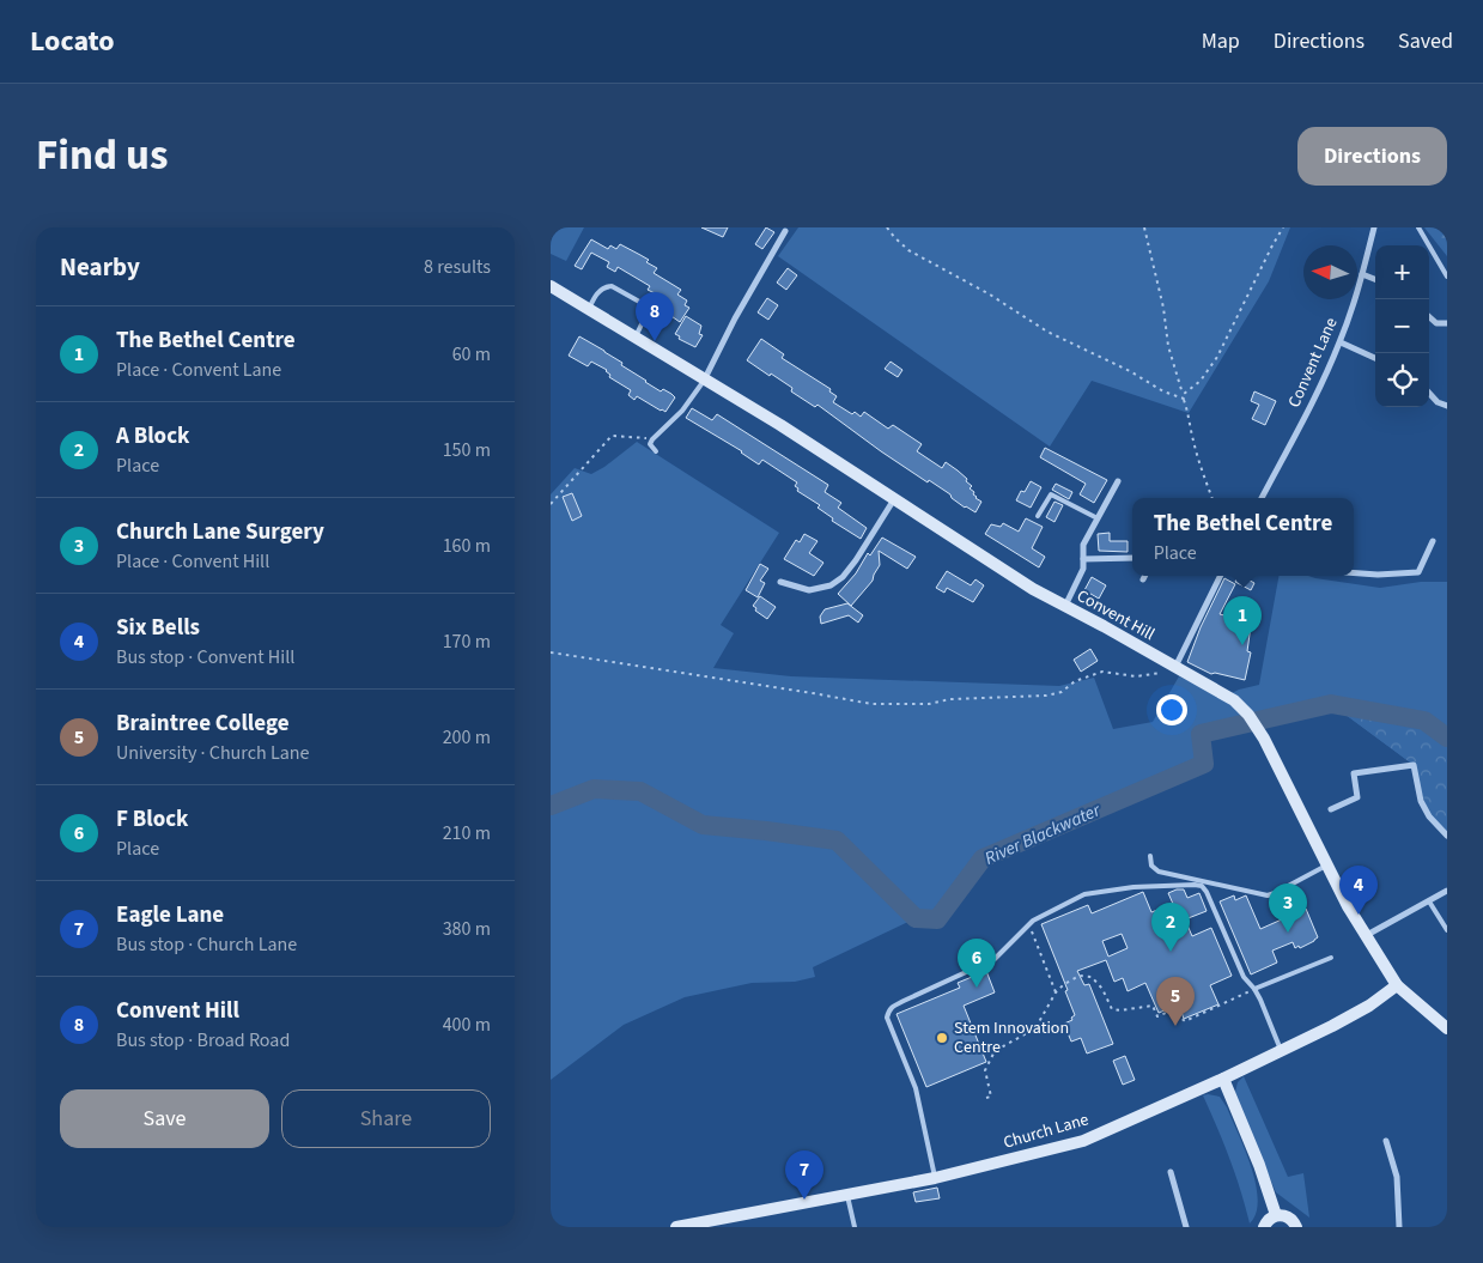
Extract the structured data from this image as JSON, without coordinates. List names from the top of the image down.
{
  "streets": {
    "main road": ["Convent Hill", "Church Lane"],
    "street": ["Convent Lane"]
  },
  "crossings": [
    ["Convent Hill", "Church Lane"]
  ],
  "water": ["River Blackwater"],
  "places": ["Stem Innovation Centre"],
  "north": "left",
  "page": {
    "header": "Locato",
    "nav": ["Map", "Directions", "Saved"],
    "title": "Find us",
    "buttons": [
      "Directions",
      ["Save", "Share"]
    ],
    "heading": ["Nearby", "8 results"],
    "map_buttons": ["+", "−"],
    "pins": [
      "8",
      "1",
      "4",
      "3",
      "2",
      "6",
      "5",
      "7"
    ],
    "list": [
      {
        "mark": "1",
        "name": "The Bethel Centre",
        "note": "Place · Convent Lane",
        "value": "60 m"
      },
      {
        "mark": "2",
        "name": "A Block",
        "note": "Place",
        "value": "150 m"
      },
      {
        "mark": "3",
        "name": "Church Lane Surgery",
        "note": "Place · Convent Hill",
        "value": "160 m"
      },
      {
        "mark": "4",
        "name": "Six Bells",
        "note": "Bus stop · Convent Hill",
        "value": "170 m"
      },
      {
        "mark": "5",
        "name": "Braintree College",
        "note": "University · Church Lane",
        "value": "200 m"
      },
      {
        "mark": "6",
        "name": "F Block",
        "note": "Place",
        "value": "210 m"
      },
      {
        "mark": "7",
        "name": "Eagle Lane",
        "note": "Bus stop · Church Lane",
        "value": "380 m"
      },
      {
        "mark": "8",
        "name": "Convent Hill",
        "note": "Bus stop · Broad Road",
        "value": "400 m"
      }
    ],
    "popup": ["The Bethel Centre", "Place"]
  }
}
